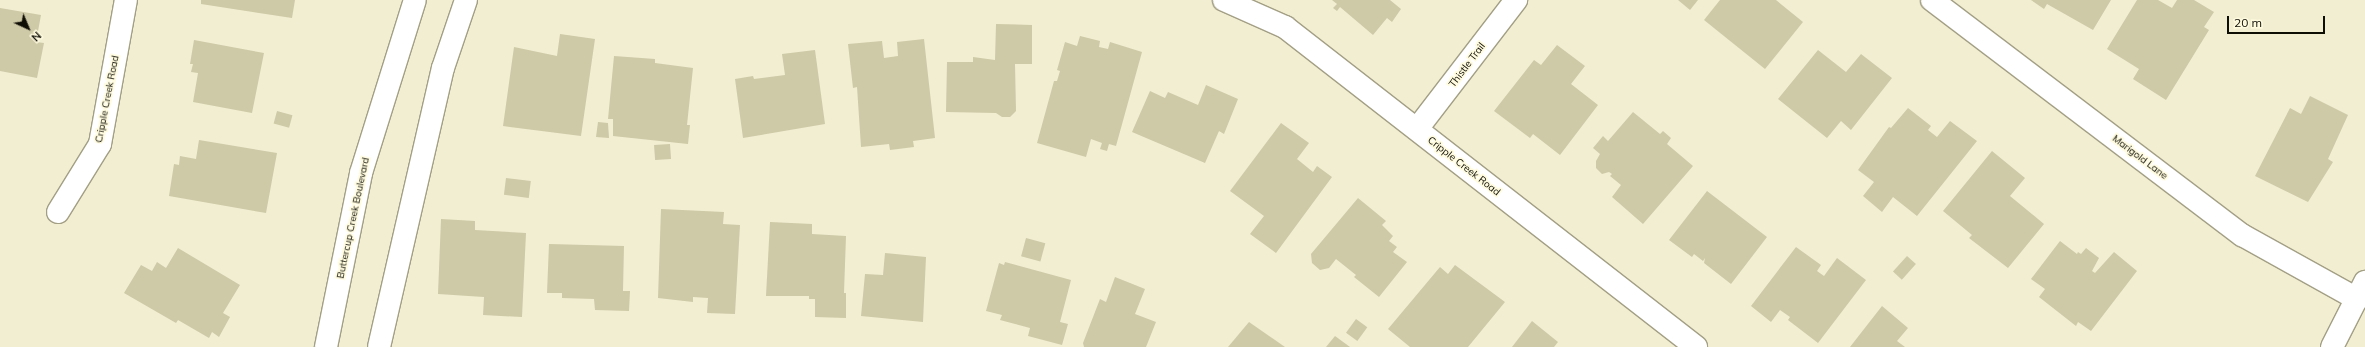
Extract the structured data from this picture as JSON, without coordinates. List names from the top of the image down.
{
  "streets": {
    "street": [
      "Thistle Trail",
      "Cripple Creek Road",
      "Marigold Lane",
      "Buttercup Creek Boulevard"
    ]
  },
  "crossings": [
    ["Thistle Trail", "Cripple Creek Road"]
  ],
  "scale_bar": "20 m",
  "north": "bottom right"
}
